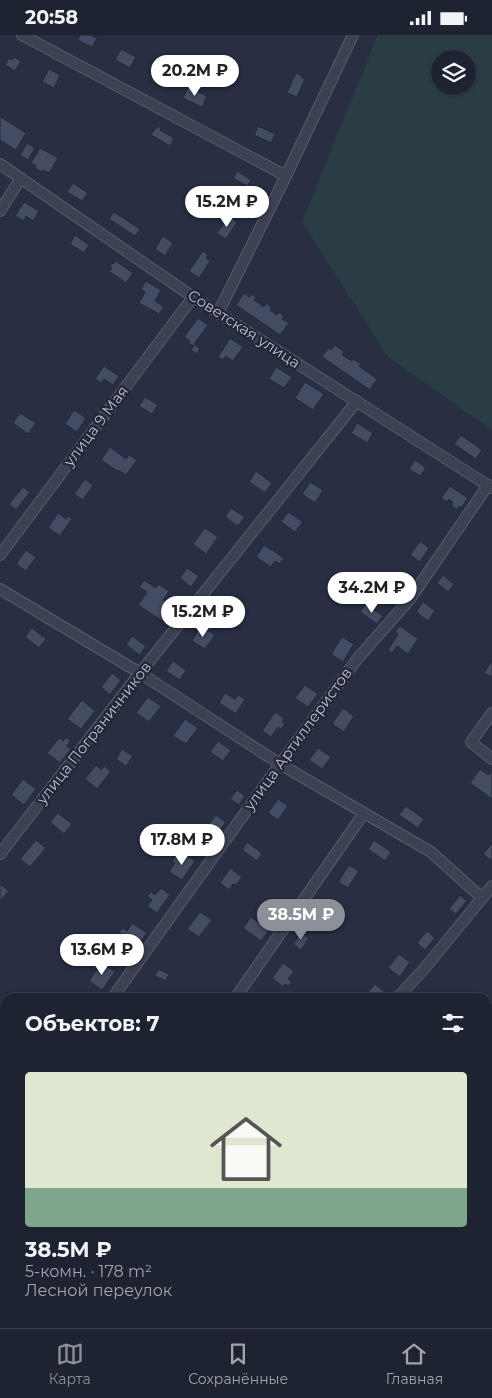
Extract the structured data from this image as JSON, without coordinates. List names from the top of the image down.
{
  "streets": {
    "street": [
      "Советская улица",
      "улица 9 Мая",
      "улица Пограничников",
      "улица Артиллеристов"
    ]
  },
  "crossings": [
    ["Советская улица", "улица 9 Мая"],
    ["Советская улица", "улица Пограничников"],
    ["Советская улица", "улица Артиллеристов"]
  ],
  "page": {
    "status": "20:58",
    "price": [
      "20.2M ₽",
      "15.2M ₽",
      "34.2M ₽",
      "15.2M ₽",
      "17.8M ₽",
      "38.5M ₽",
      "13.6M ₽"
    ],
    "heading": "Объектов: 7",
    "list": [
      {
        "name": "38.5M ₽",
        "note": "5-комн. · 178 m² · Лесной переулок"
      }
    ],
    "tabs": ["Карта", "Сохранённые", "Главная"]
  }
}
